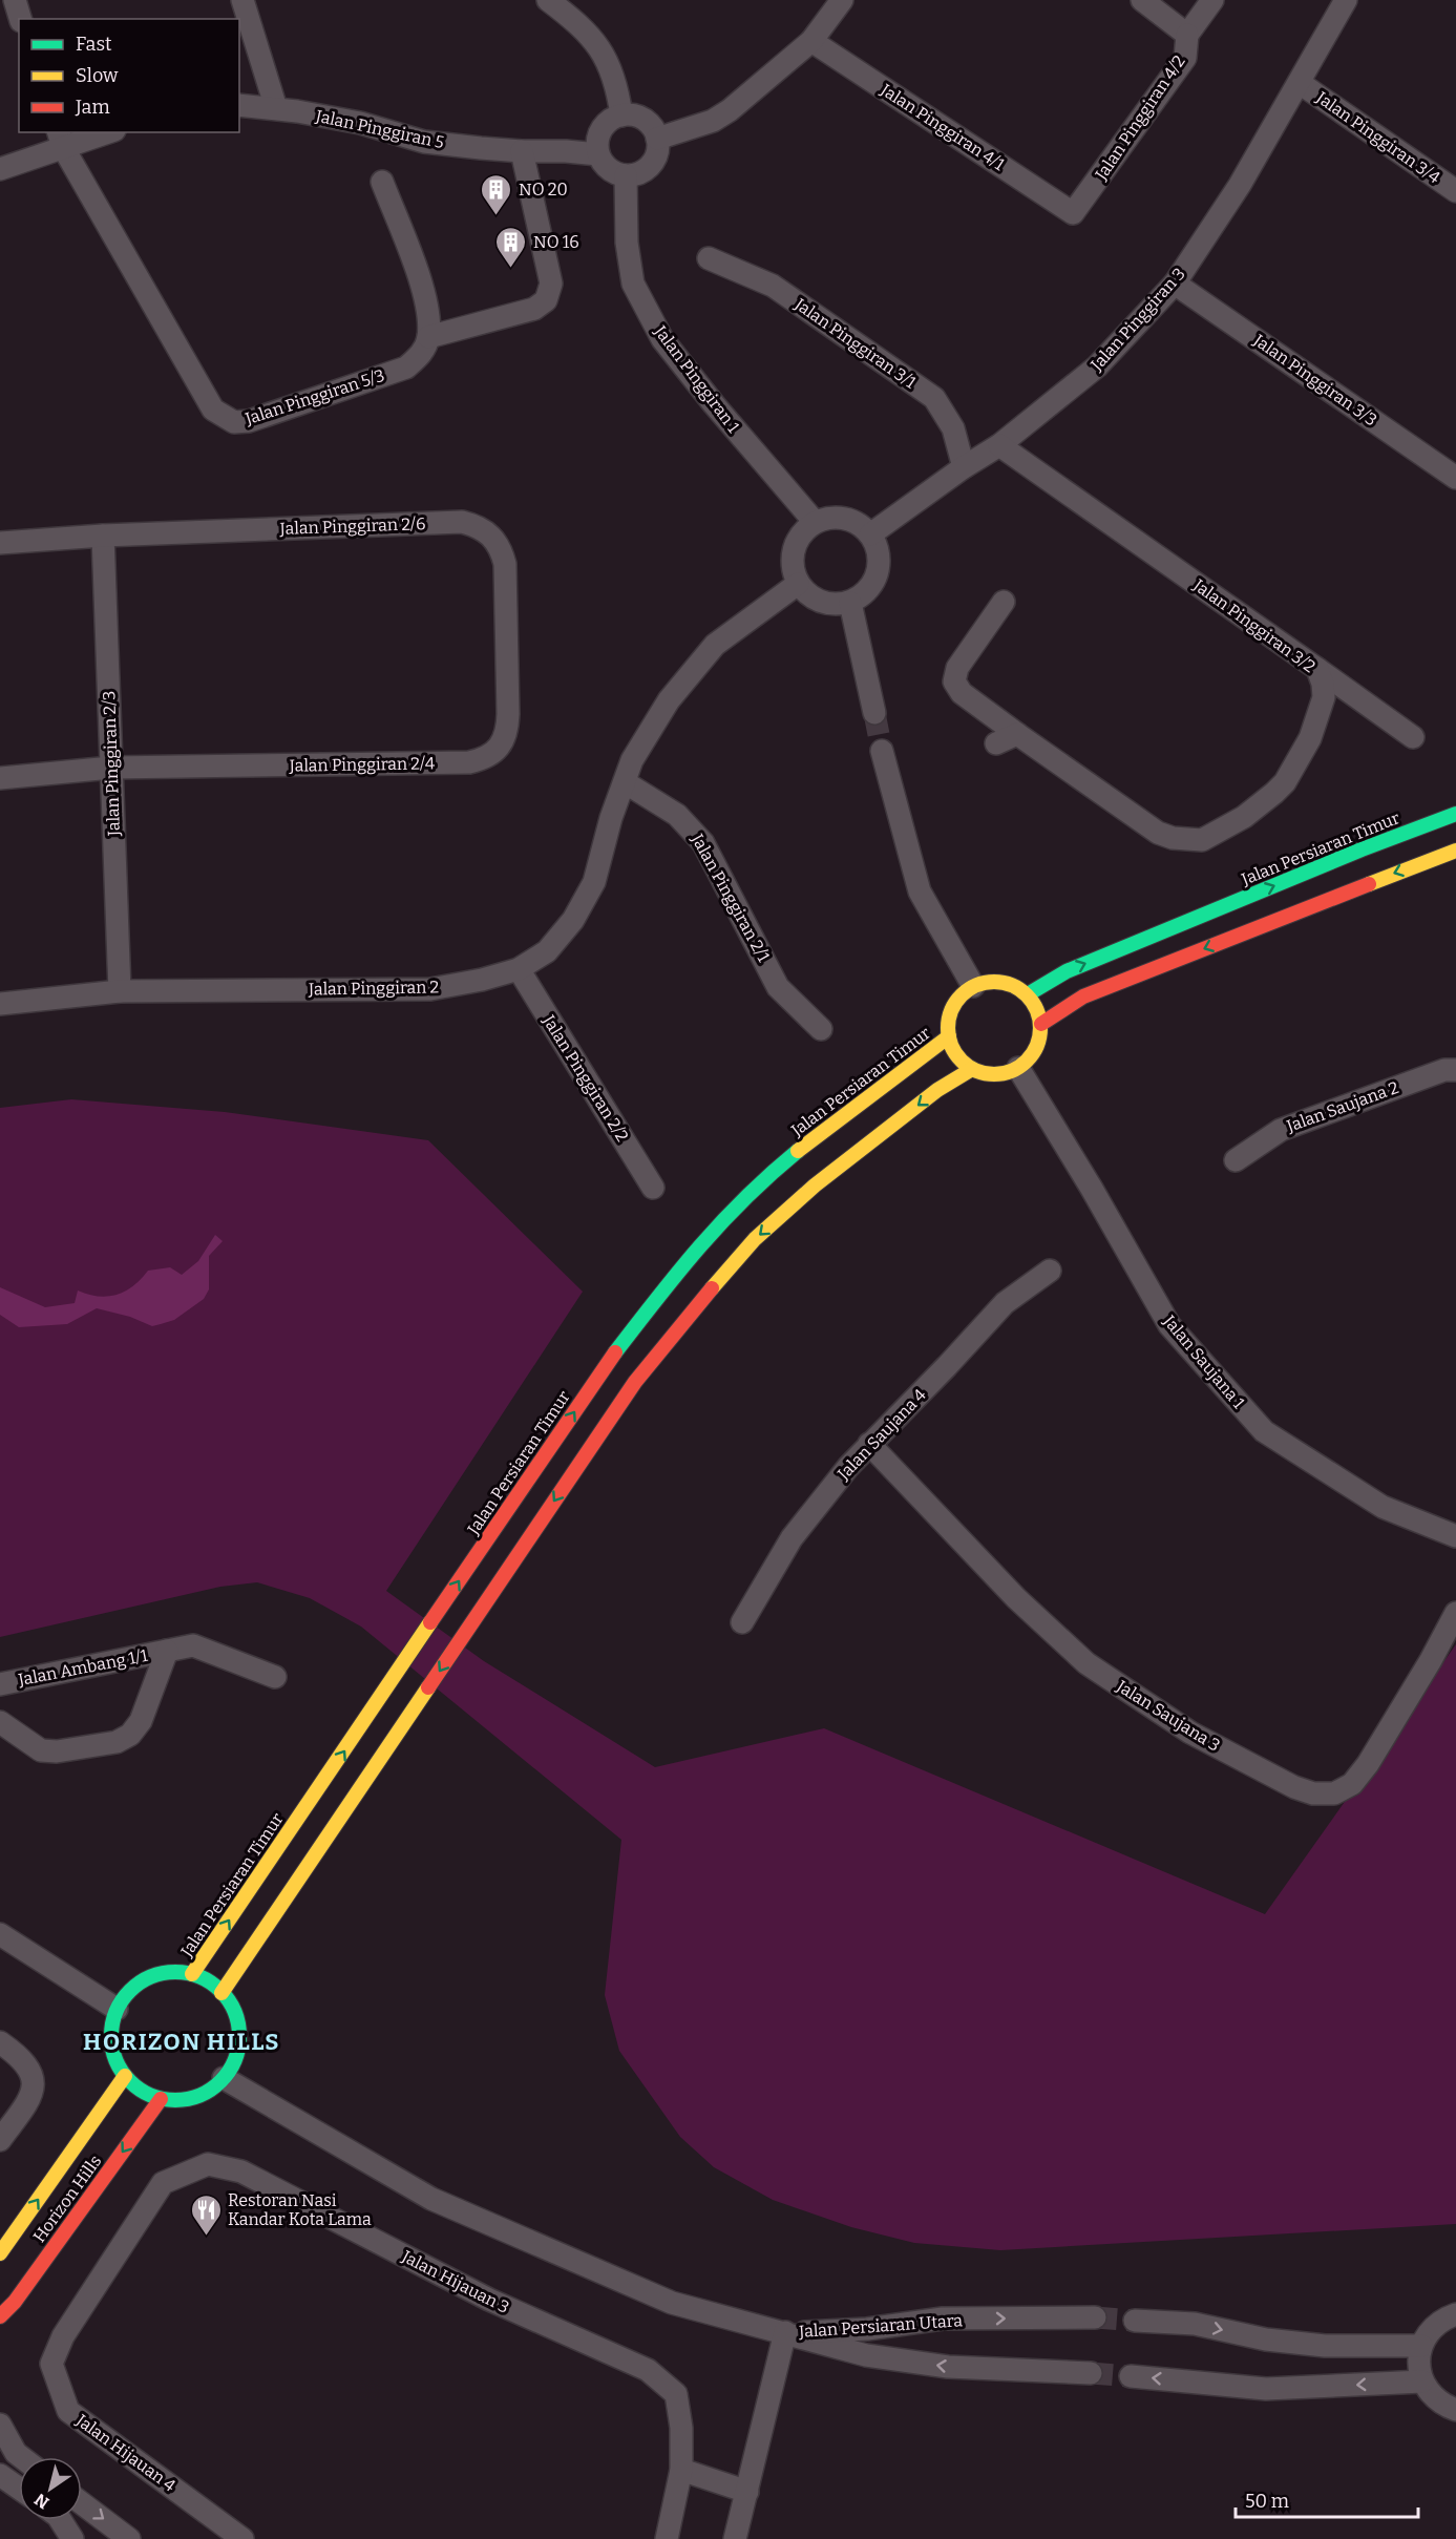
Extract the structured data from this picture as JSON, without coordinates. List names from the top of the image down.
{
  "streets": {
    "street": [
      "Jalan Pinggiran 4/2",
      "Jalan Pinggiran 4/1",
      "Jalan Pinggiran 5",
      "Jalan Pinggiran 3/4",
      "Jalan Pinggiran 3",
      "Jalan Pinggiran 3/1",
      "Jalan Pinggiran 1",
      "Jalan Pinggiran 3/3",
      "Jalan Pinggiran 5/3",
      "Jalan Pinggiran 2/6",
      "Jalan Pinggiran 3/2",
      "Jalan Pinggiran 2/3",
      "Jalan Pinggiran 2/4",
      "Jalan Persiaran Timur",
      "Jalan Pinggiran 2/1",
      "Jalan Pinggiran 2",
      "Jalan Pinggiran 2/2",
      "Jalan Saujana 2",
      "Jalan Saujana 1",
      "Jalan Saujana 4",
      "Jalan Ambang 1/1",
      "Jalan Saujana 3",
      "Horizon Hills",
      "Jalan Hijauan 3",
      "Jalan Persiaran Utara",
      "Jalan Hijauan 4"
    ]
  },
  "crossings": [
    ["Jalan Pinggiran 4/2", "Jalan Pinggiran 4/1"],
    ["Jalan Pinggiran 5", "Jalan Pinggiran 1"],
    ["Jalan Pinggiran 3/4", "Jalan Pinggiran 3"],
    ["Jalan Pinggiran 3", "Jalan Pinggiran 3/1"],
    ["Jalan Pinggiran 3", "Jalan Pinggiran 1"],
    ["Jalan Pinggiran 3", "Jalan Pinggiran 3/3"],
    ["Jalan Pinggiran 3", "Jalan Pinggiran 3/2"],
    ["Jalan Pinggiran 3", "Jalan Pinggiran 2"],
    ["Jalan Pinggiran 1", "Jalan Pinggiran 2"],
    ["Jalan Pinggiran 2/6", "Jalan Pinggiran 2/3"],
    ["Jalan Pinggiran 2/6", "Jalan Pinggiran 2/4"],
    ["Jalan Pinggiran 2/3", "Jalan Pinggiran 2/4"],
    ["Jalan Pinggiran 2/3", "Jalan Pinggiran 2"],
    ["Jalan Persiaran Timur", "Jalan Saujana 1"],
    ["Jalan Persiaran Timur", "Horizon Hills"],
    ["Jalan Pinggiran 2/1", "Jalan Pinggiran 2"],
    ["Jalan Pinggiran 2", "Jalan Pinggiran 2/2"],
    ["Jalan Saujana 4", "Jalan Saujana 3"],
    ["Jalan Hijauan 3", "Jalan Hijauan 4"]
  ],
  "districts": ["HORIZON HILLS"],
  "places": {
    "building": ["NO 20", "NO 16"],
    "restaurant": ["Restoran Nasi Kandar Kota Lama"]
  },
  "legend": ["Fast", "Slow", "Jam"],
  "scale_bar": "50 m",
  "north": "bottom left"
}
